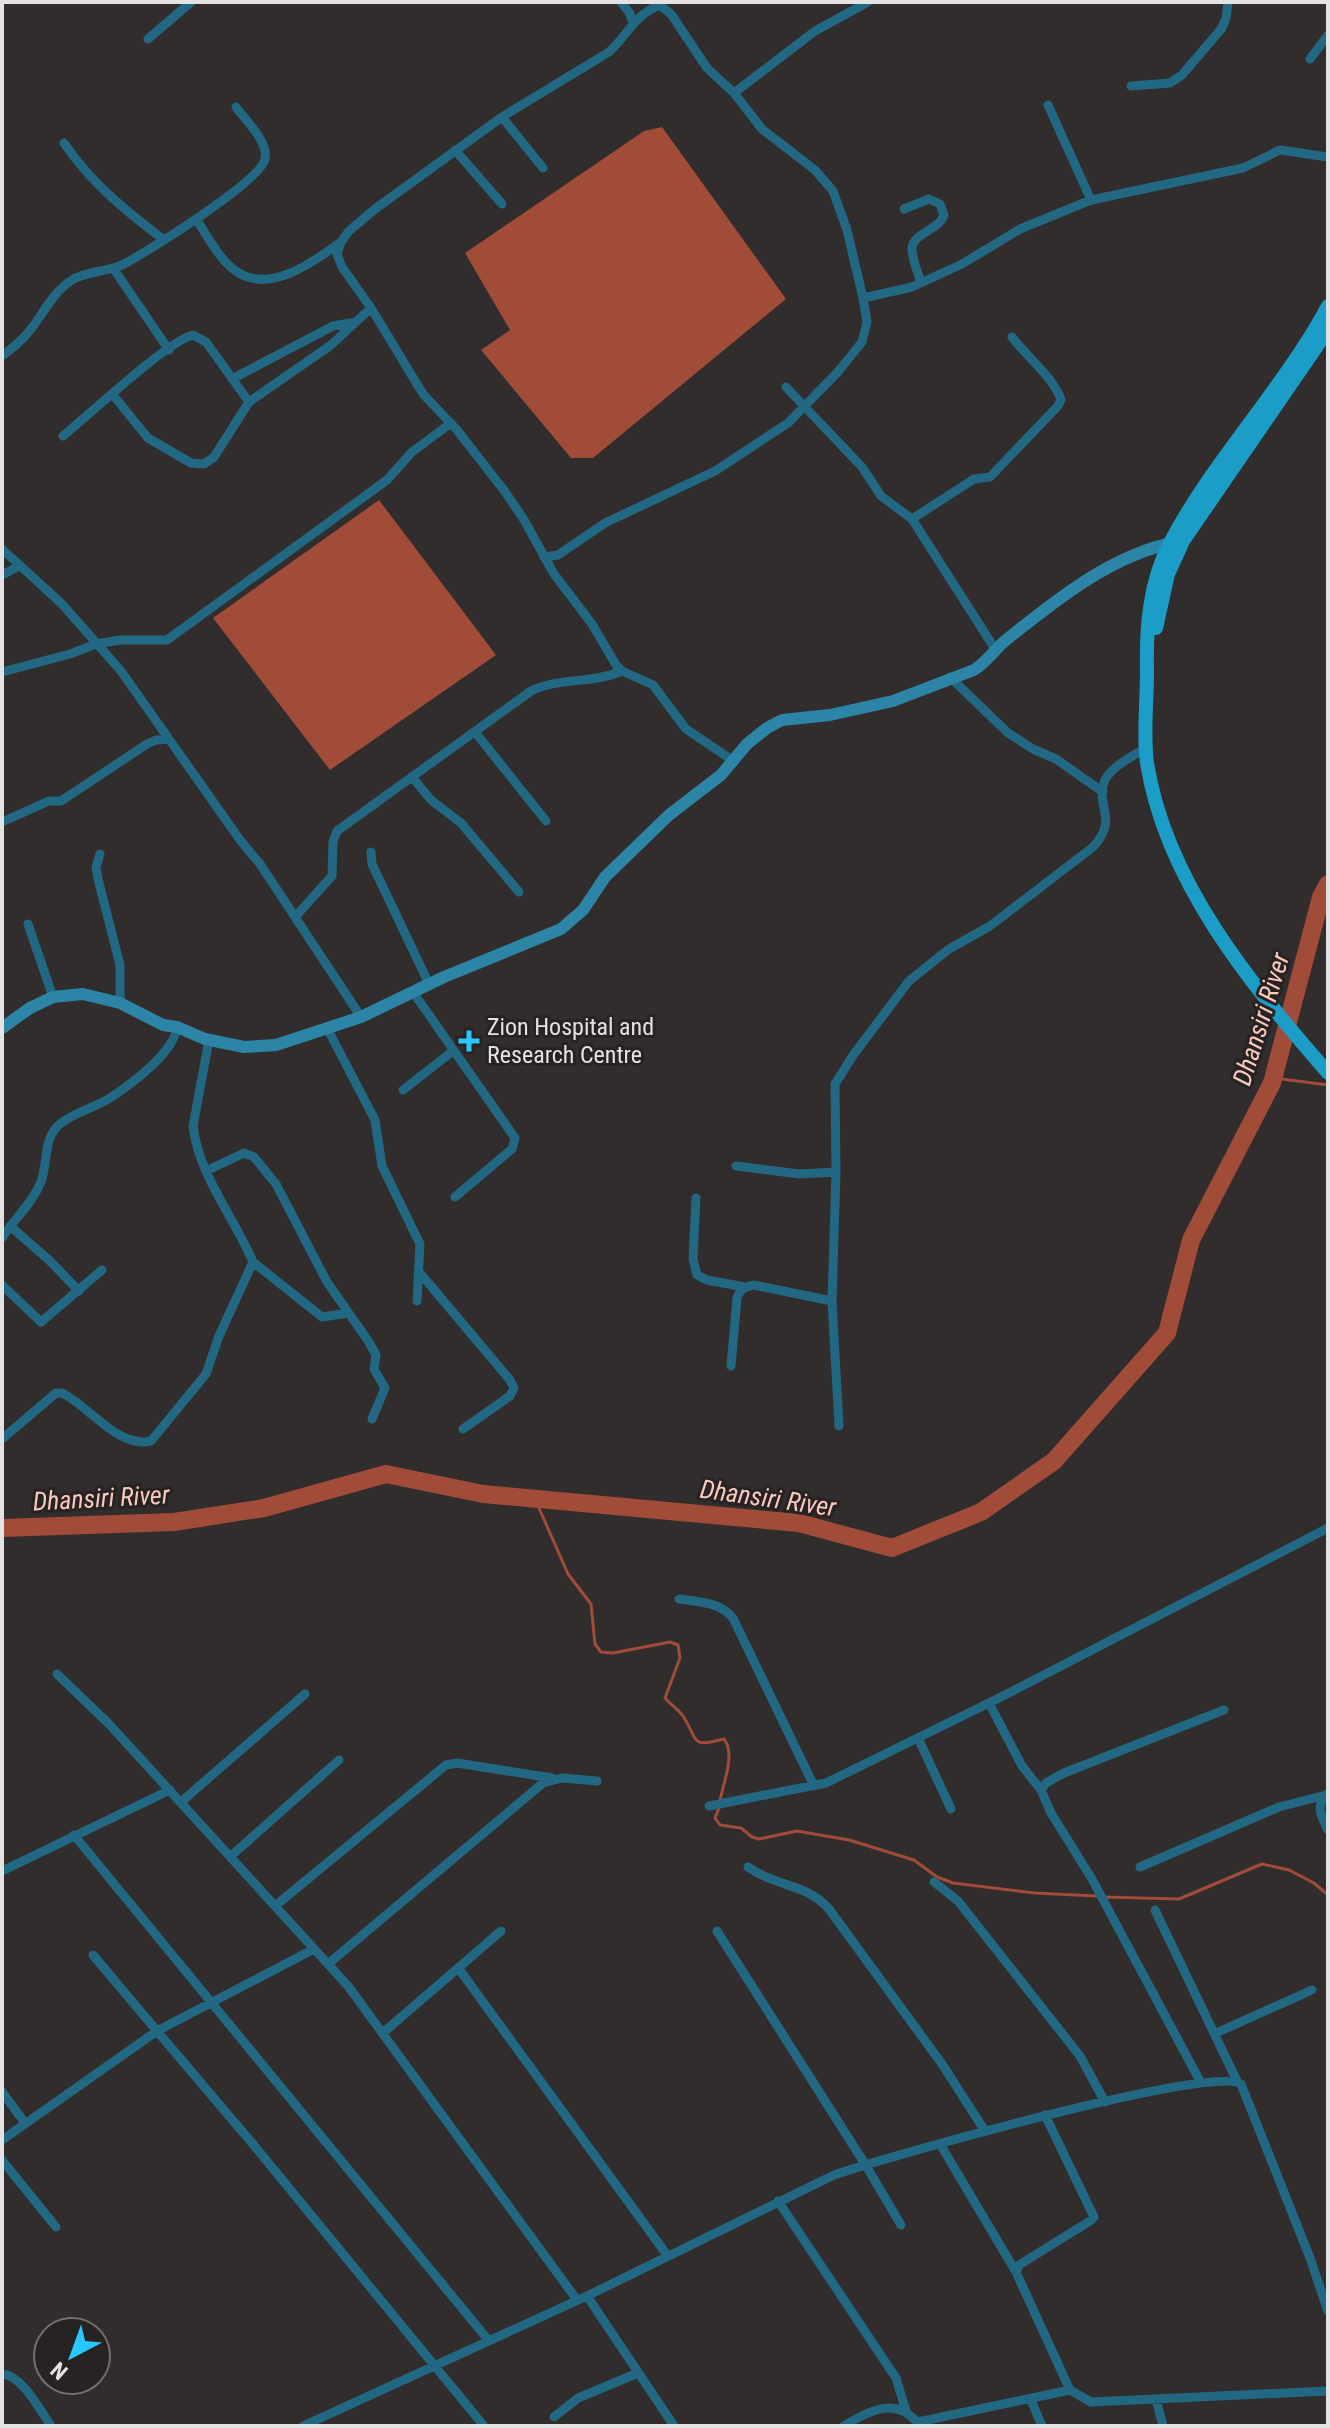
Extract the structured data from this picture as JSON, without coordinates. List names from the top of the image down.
{
  "water": ["Dhansiri River"],
  "places": {
    "health": ["Zion Hospital and Research Centre"]
  },
  "north": "bottom left"
}
